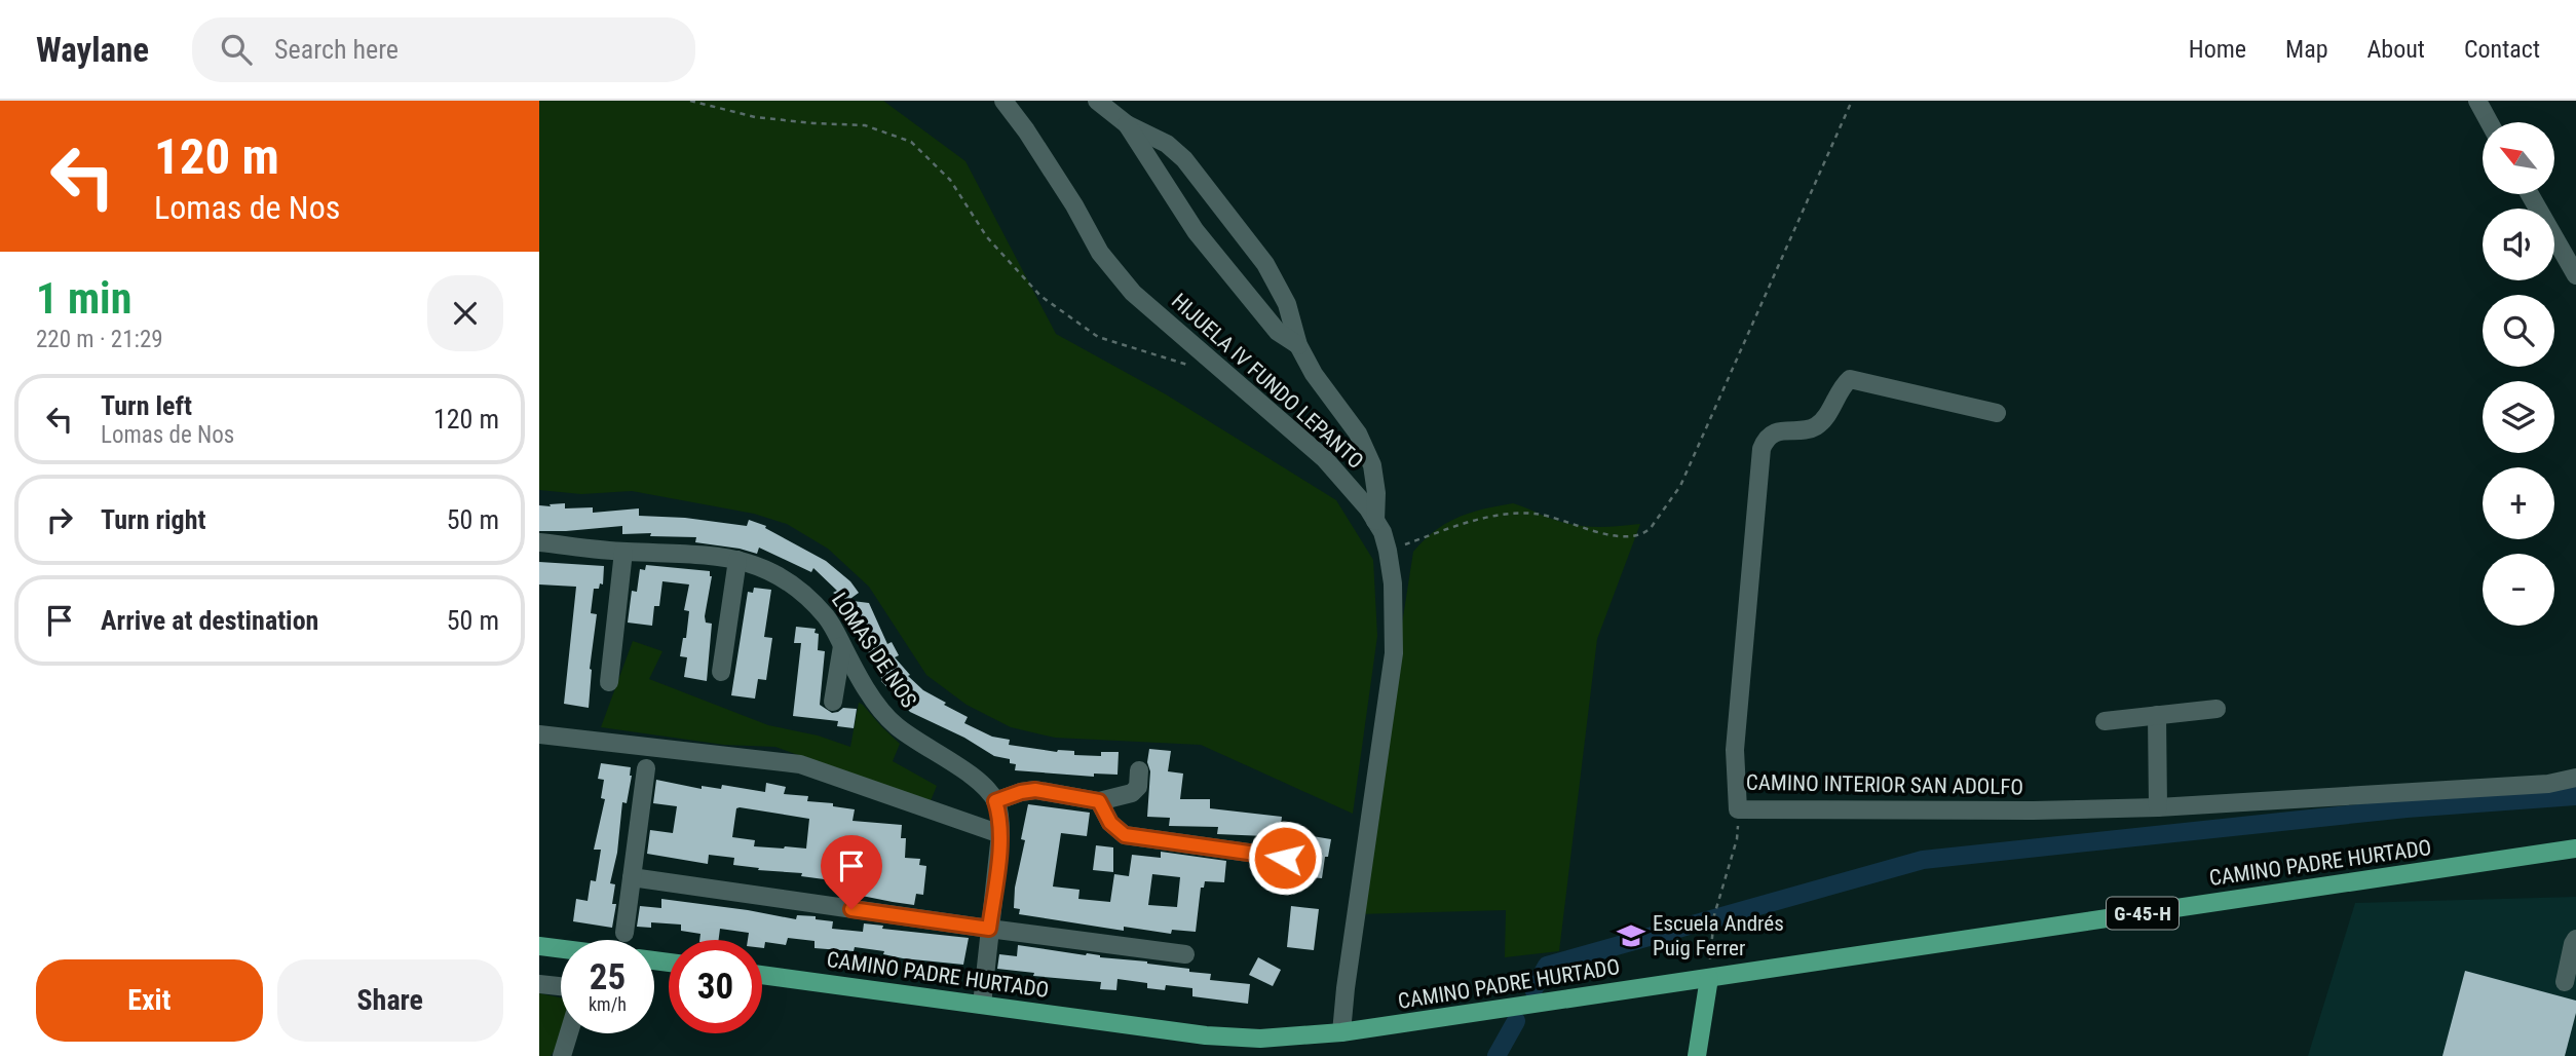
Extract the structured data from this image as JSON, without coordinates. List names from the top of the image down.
{
  "streets": {
    "main road": ["CAMINO PADRE HURTADO", "G-45-H"],
    "street": ["HIJUELA IV FUNDO LEPANTO", "LOMAS DE NOS", "CAMINO INTERIOR SAN ADOLFO"]
  },
  "crossings": [
    ["HIJUELA IV FUNDO LEPANTO", "CAMINO PADRE HURTADO"]
  ],
  "places": {
    "school or university": ["Escuela Andrés Puig Ferrer"]
  },
  "north": "top left",
  "page": {
    "header": "Waylane",
    "search": "Search here",
    "nav": [
      "Home",
      "Map",
      "About",
      "Contact"
    ],
    "turn": ["120 m", "Lomas de Nos"],
    "map_buttons": ["+", "−"],
    "heading": ["1 min", "220 m · 21:29"],
    "list": [
      {
        "name": "Turn left",
        "note": "Lomas de Nos",
        "value": "120 m"
      },
      {
        "name": "Turn right",
        "value": "50 m"
      },
      {
        "name": "Arrive at destination",
        "value": "50 m"
      }
    ],
    "speed": "25 km/h",
    "limit": "30",
    "buttons": ["Exit", "Share"]
  }
}
